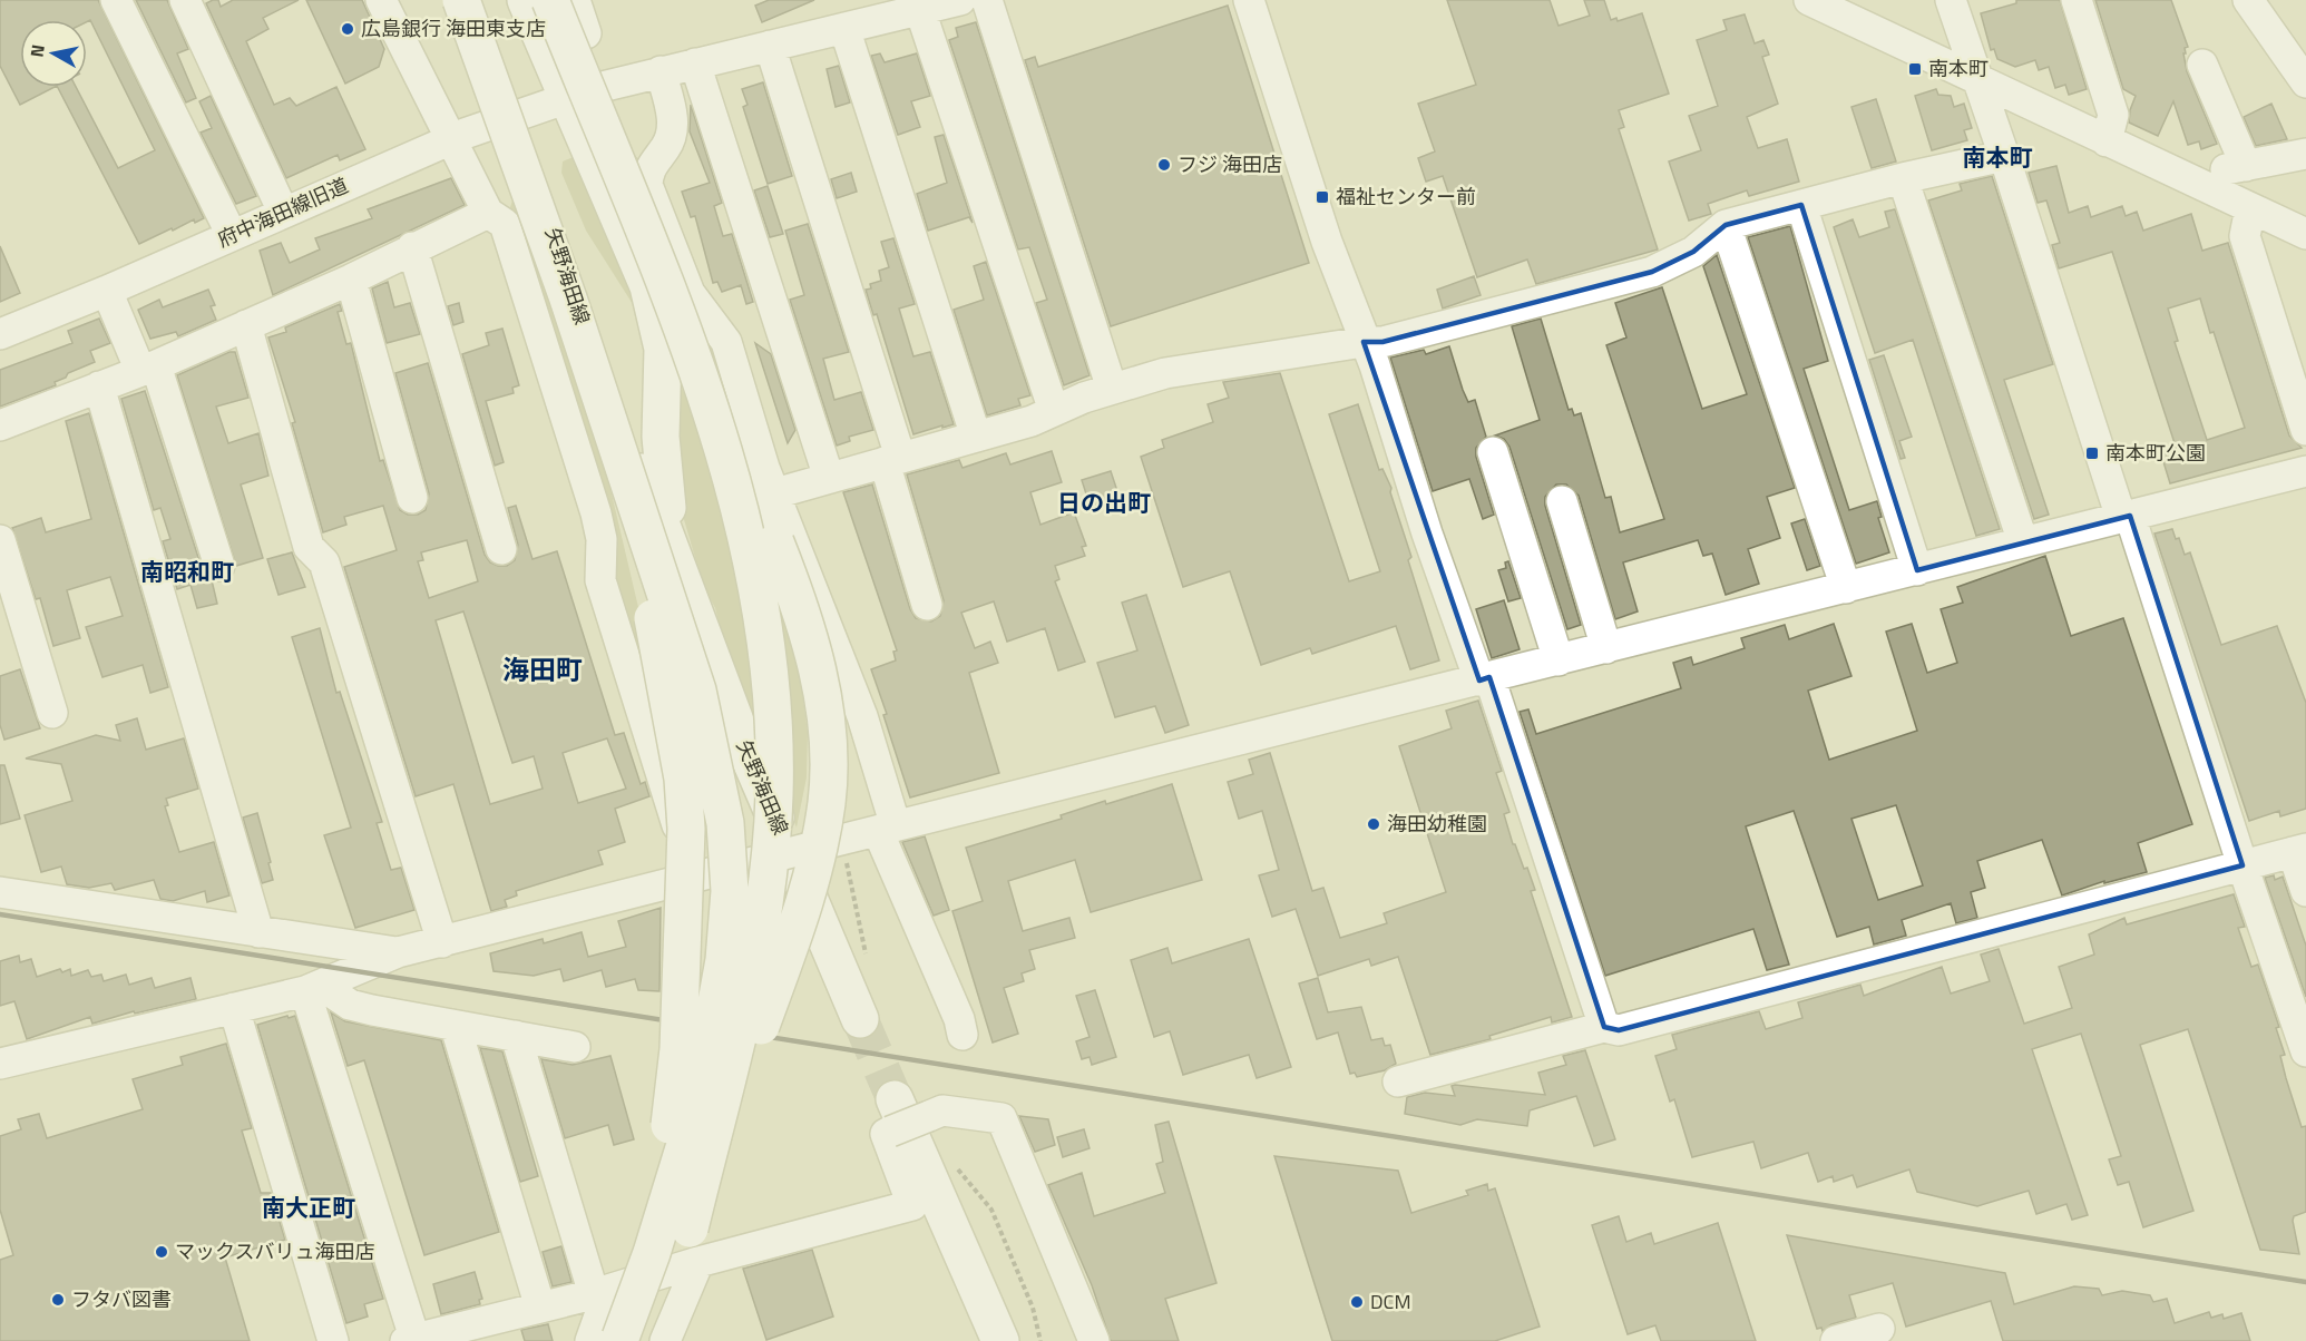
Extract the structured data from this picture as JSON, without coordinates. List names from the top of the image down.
{
  "streets": {
    "main road": ["矢野海田線"],
    "street": ["府中海田線旧道"]
  },
  "crossings": [
    ["府中海田線旧道", "矢野海田線"]
  ],
  "districts": [
    "南本町",
    "日の出町",
    "南昭和町",
    "海田町",
    "南大正町"
  ],
  "places": {
    "other": [
      "広島銀行 海田東支店",
      "フジ 海田店",
      "海田幼稚園",
      "マックスバリュ海田店",
      "フタバ図書",
      "DCM"
    ],
    "transit": ["南本町", "福祉センター前", "南本町公園"]
  },
  "north": "left"
}
